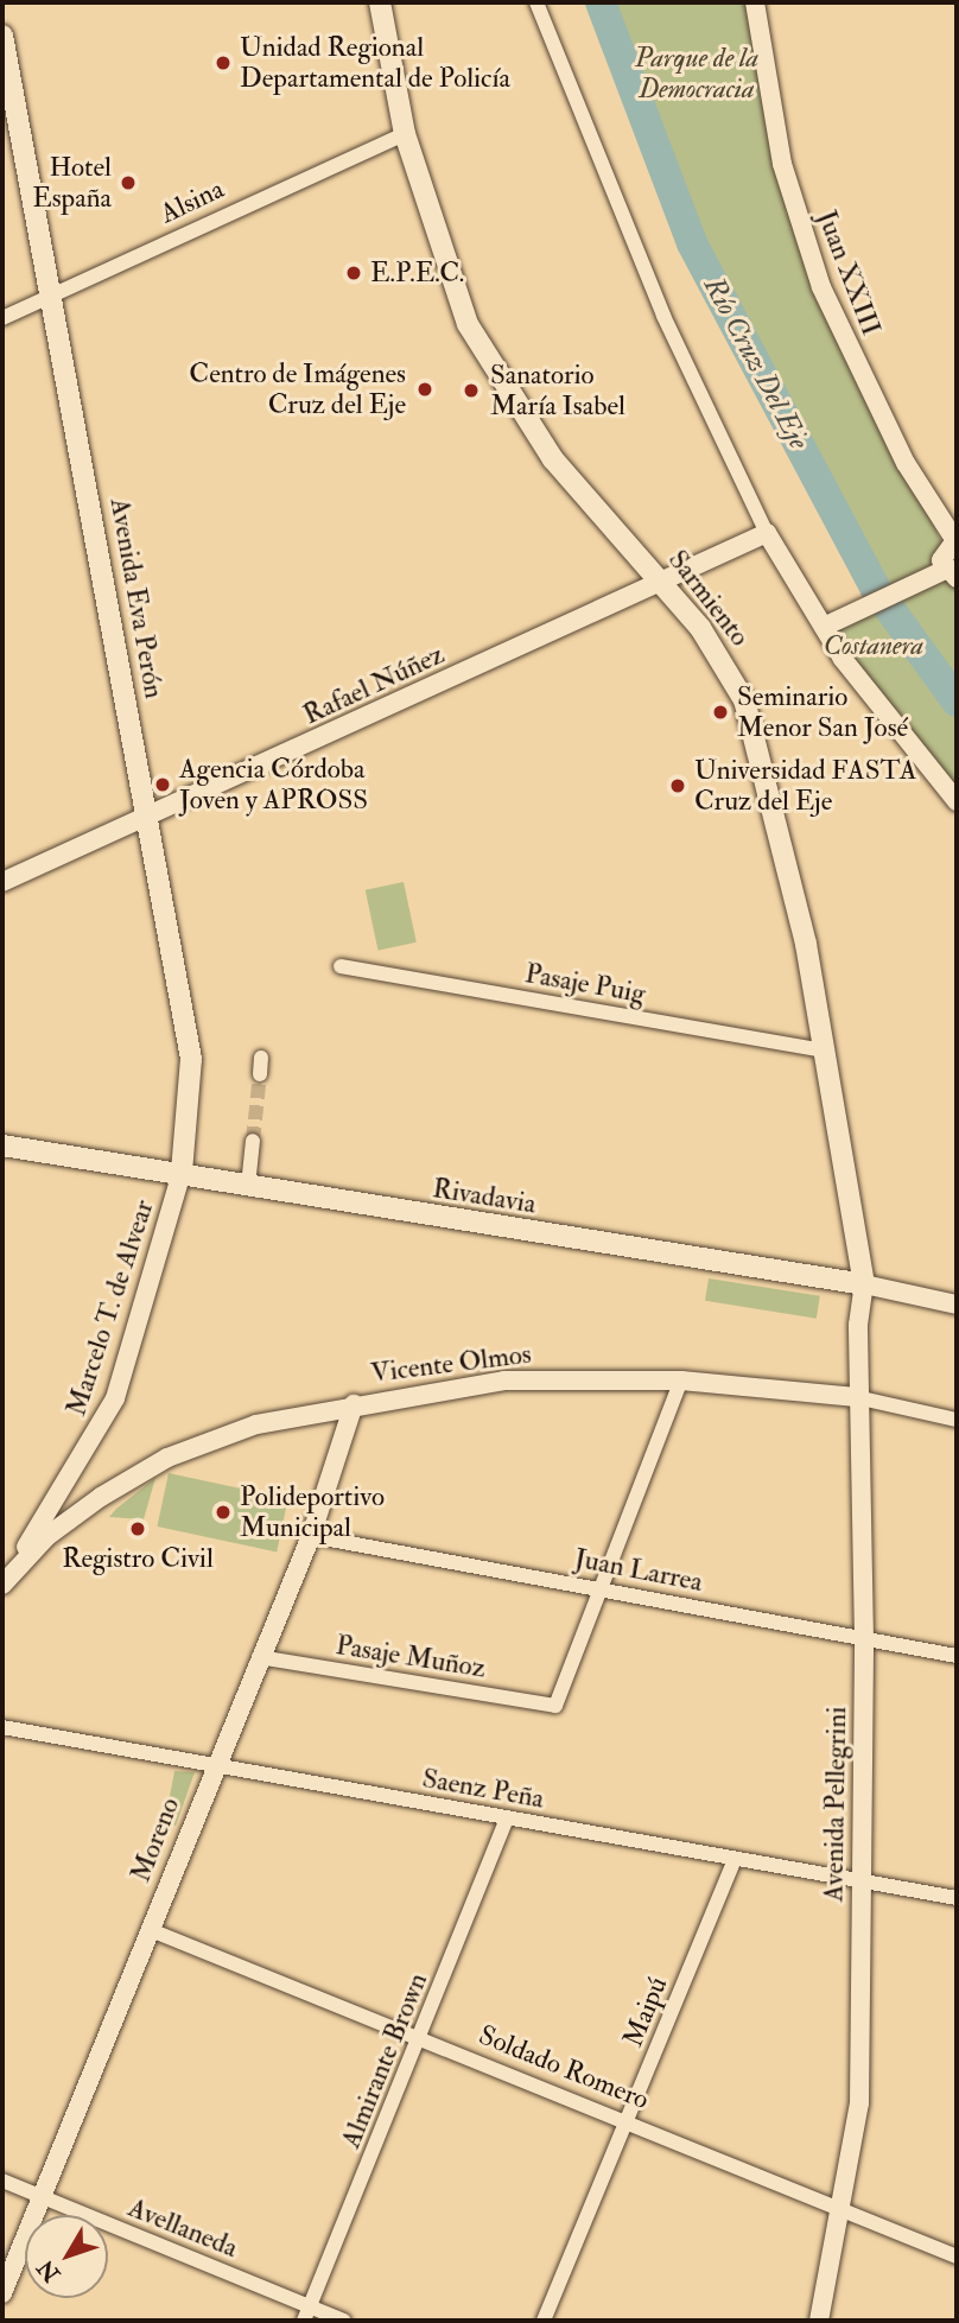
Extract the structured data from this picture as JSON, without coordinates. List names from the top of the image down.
{
  "streets": {
    "main road": ["Avenida Eva Perón", "Sarmiento", "Rivadavia"],
    "street": [
      "Alsina",
      "Juan XXIII",
      "Rafael Núñez",
      "Pasaje Puig",
      "Marcelo T. de Alvear",
      "Vicente Olmos",
      "Juan Larrea",
      "Pasaje Muñoz",
      "Saenz Peña",
      "Avenida Pellegrini",
      "Moreno",
      "Maipú",
      "Almirante Brown",
      "Soldado Romero",
      "Avellaneda"
    ]
  },
  "crossings": [
    ["Alsina", "Avenida Eva Perón"],
    ["Alsina", "Sarmiento"],
    ["Avenida Eva Perón", "Rafael Núñez"],
    ["Avenida Eva Perón", "Rivadavia"],
    ["Avenida Eva Perón", "Marcelo T. de Alvear"],
    ["Sarmiento", "Rafael Núñez"],
    ["Sarmiento", "Pasaje Puig"],
    ["Sarmiento", "Rivadavia"],
    ["Sarmiento", "Avenida Pellegrini"],
    ["Rivadavia", "Marcelo T. de Alvear"],
    ["Rivadavia", "Avenida Pellegrini"],
    ["Marcelo T. de Alvear", "Vicente Olmos"],
    ["Vicente Olmos", "Avenida Pellegrini"],
    ["Vicente Olmos", "Moreno"],
    ["Juan Larrea", "Pasaje Muñoz"],
    ["Juan Larrea", "Avenida Pellegrini"],
    ["Juan Larrea", "Moreno"],
    ["Pasaje Muñoz", "Moreno"],
    ["Saenz Peña", "Avenida Pellegrini"],
    ["Saenz Peña", "Moreno"],
    ["Saenz Peña", "Maipú"],
    ["Saenz Peña", "Almirante Brown"],
    ["Avenida Pellegrini", "Soldado Romero"],
    ["Moreno", "Soldado Romero"],
    ["Moreno", "Avellaneda"],
    ["Maipú", "Soldado Romero"],
    ["Almirante Brown", "Soldado Romero"],
    ["Almirante Brown", "Avellaneda"]
  ],
  "water": ["Río Cruz Del Eje"],
  "parks": ["Parque de la Democracia", "Costanera"],
  "places": [
    "Unidad Regional Departamental de Policía",
    "Hotel España",
    "E.P.E.C.",
    "Centro de Imágenes Cruz del Eje",
    "Sanatorio María Isabel",
    "Seminario Menor San José",
    "Agencia Córdoba Joven y APROSS",
    "Universidad FASTA Cruz del Eje",
    "Polideportivo Municipal",
    "Registro Civil"
  ],
  "north": "bottom left"
}
